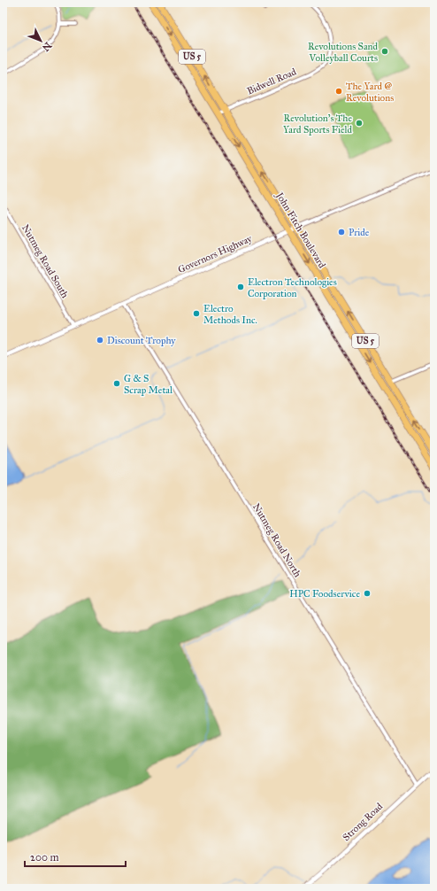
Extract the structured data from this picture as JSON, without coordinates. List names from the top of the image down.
{
  "streets": {
    "highway": ["US 5", "John Fitch Boulevard"],
    "street": [
      "Bidwell Road",
      "Governors Highway",
      "Nutmeg Road South",
      "Nutmeg Road North",
      "Strong Road"
    ]
  },
  "crossings": [
    ["Bidwell Road", "John Fitch Boulevard"],
    ["John Fitch Boulevard", "Governors Highway"],
    ["Governors Highway", "Nutmeg Road South"],
    ["Governors Highway", "Nutmeg Road North"],
    ["Nutmeg Road North", "Strong Road"]
  ],
  "places": [
    "Revolutions Sand Volleyball Courts",
    "The Yard @ Revolutions",
    "Revolution's The Yard Sports Field",
    "Pride",
    "Electron Technologies Corporation",
    "Electro Methods Inc.",
    "Discount Trophy",
    "G & S Scrap Metal",
    "HPC Foodservice"
  ],
  "scale_bar": "200 m",
  "north": "bottom right"
}
